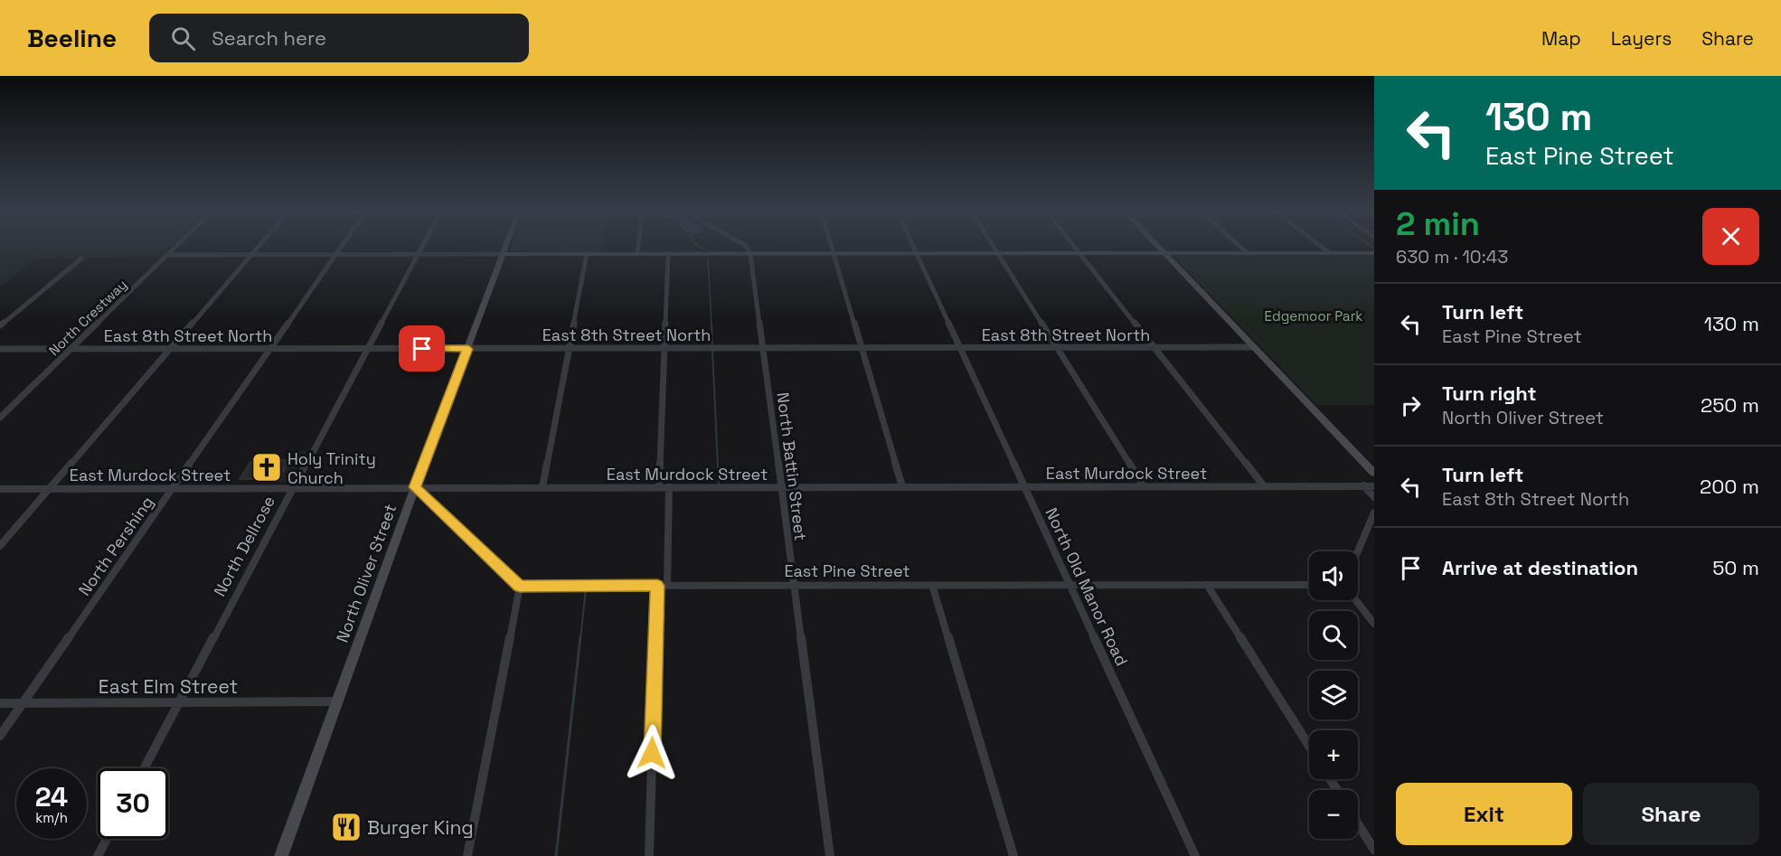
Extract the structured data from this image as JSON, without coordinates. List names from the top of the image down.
{
  "streets": {
    "street": [
      "North Crestway",
      "East 8th Street North",
      "North Battin Street",
      "East Murdock Street",
      "North Pershing",
      "North Dellrose",
      "East Pine Street",
      "North Oliver Street",
      "North Old Manor Road",
      "East Elm Street"
    ]
  },
  "crossings": [
    ["North Crestway", "East 8th Street North"],
    ["East 8th Street North", "North Battin Street"],
    ["East 8th Street North", "North Pershing"],
    ["East 8th Street North", "North Dellrose"],
    ["East 8th Street North", "North Oliver Street"],
    ["East 8th Street North", "North Old Manor Road"],
    ["North Battin Street", "East Murdock Street"],
    ["North Battin Street", "East Pine Street"],
    ["East Murdock Street", "North Pershing"],
    ["East Murdock Street", "North Dellrose"],
    ["East Murdock Street", "North Oliver Street"],
    ["East Murdock Street", "North Old Manor Road"],
    ["North Pershing", "East Elm Street"],
    ["North Dellrose", "East Elm Street"],
    ["East Pine Street", "North Old Manor Road"],
    ["North Oliver Street", "East Elm Street"]
  ],
  "parks": ["Edgemoor Park"],
  "places": {
    "church": ["Holy Trinity Church"],
    "restaurant": ["Burger King"]
  },
  "page": {
    "header": "Beeline",
    "search": "Search here",
    "nav": ["Map", "Layers", "Share"],
    "turn": ["130 m", "East Pine Street"],
    "heading": ["2 min", "630 m · 10:43"],
    "list": [
      {
        "name": "Turn left",
        "note": "East Pine Street",
        "value": "130 m"
      },
      {
        "name": "Turn right",
        "note": "North Oliver Street",
        "value": "250 m"
      },
      {
        "name": "Turn left",
        "note": "East 8th Street North",
        "value": "200 m"
      },
      {
        "name": "Arrive at destination",
        "value": "50 m"
      }
    ],
    "map_buttons": ["+", "−"],
    "speed": "24 km/h",
    "limit": "30",
    "buttons": ["Exit", "Share"]
  }
}
